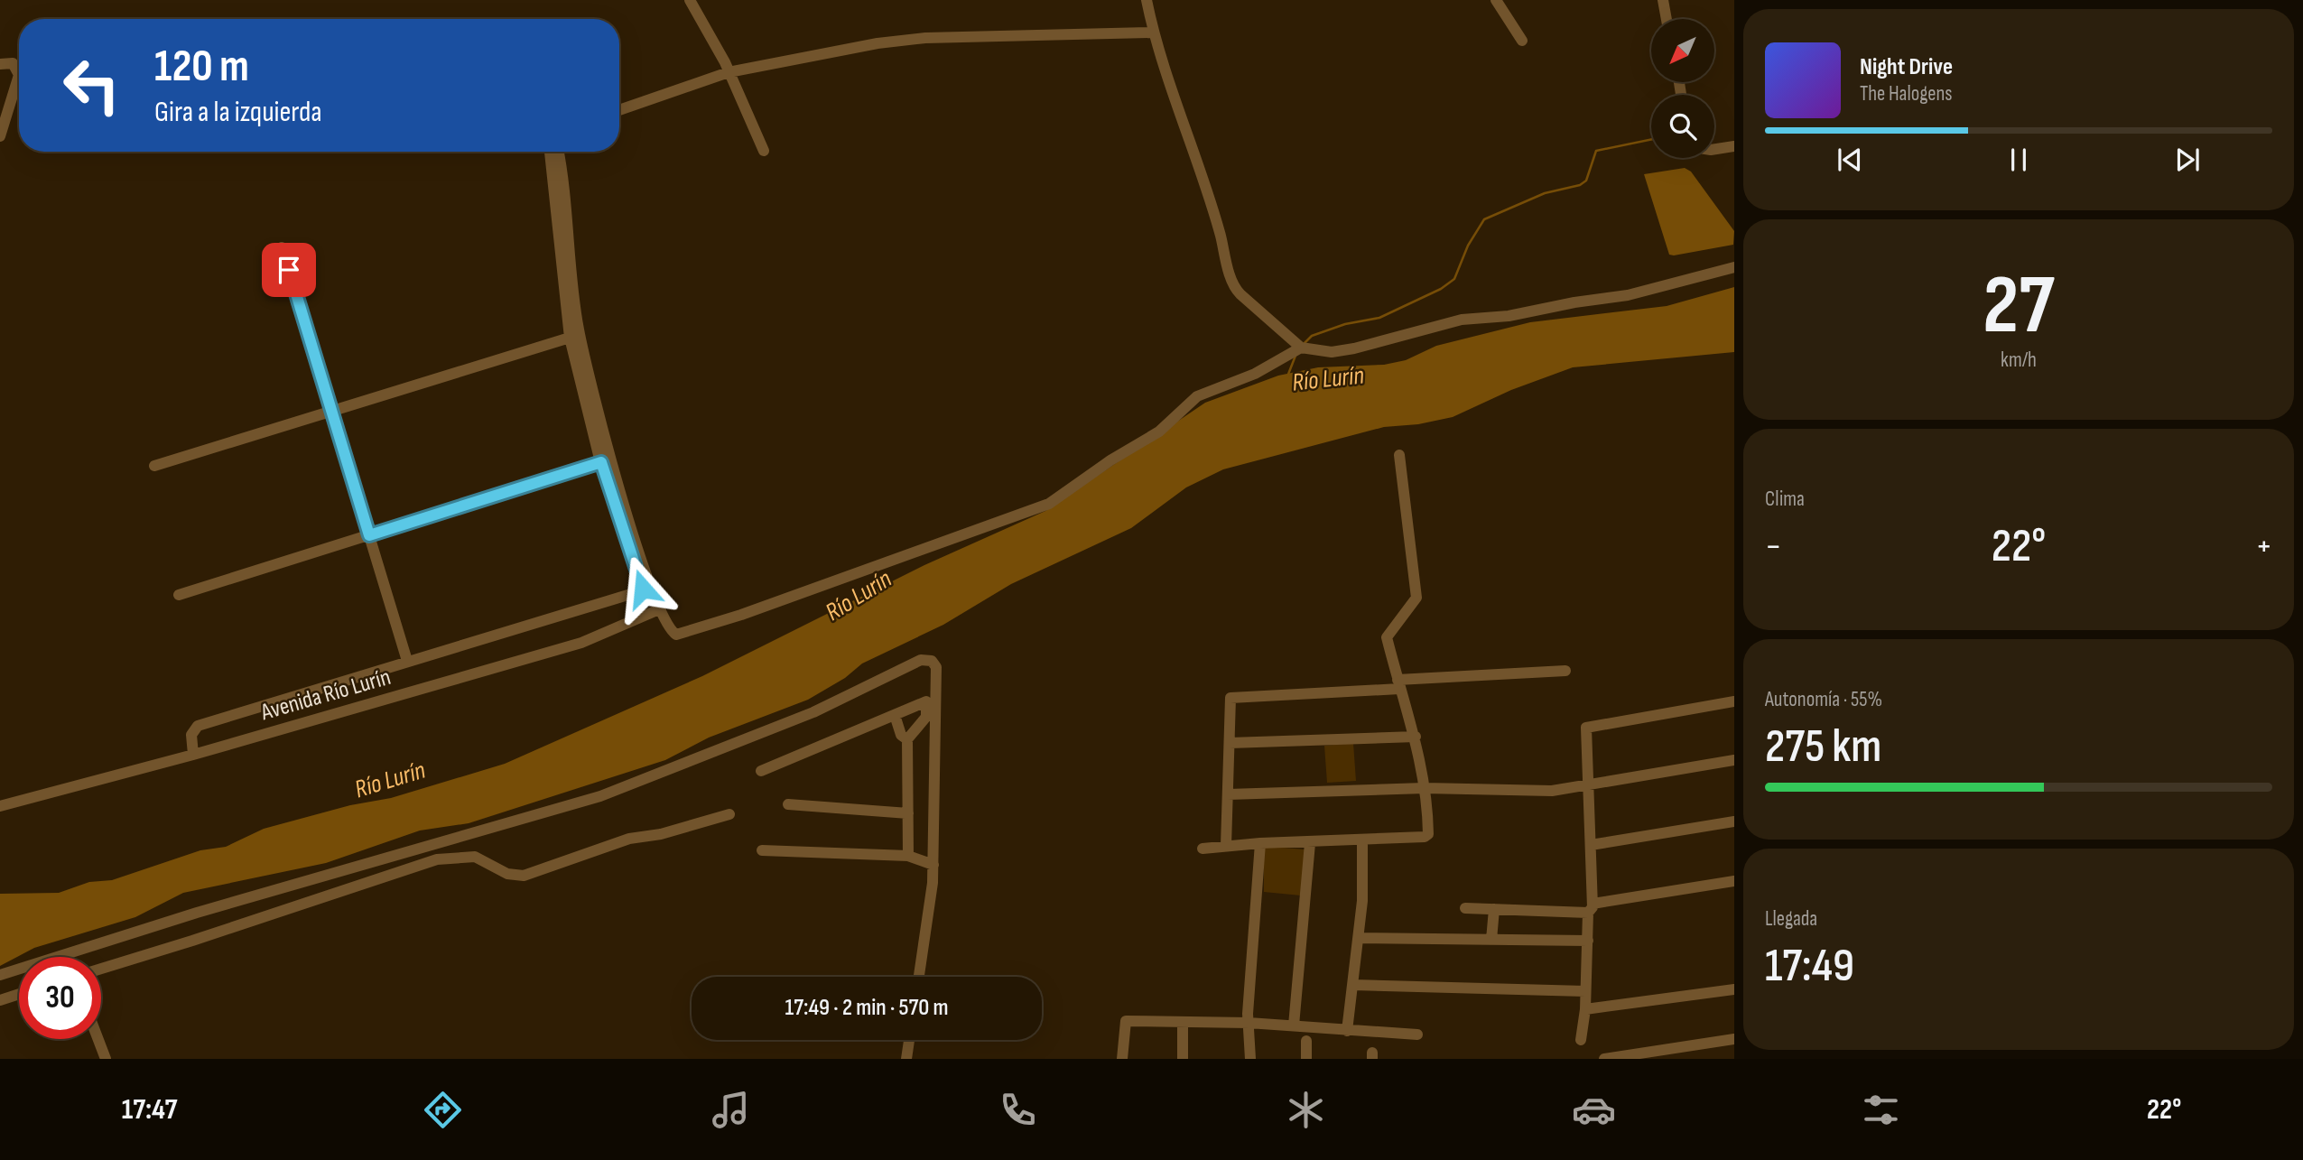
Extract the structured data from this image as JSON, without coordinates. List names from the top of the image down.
{
  "streets": {
    "street": ["Avenida Río Lurín"]
  },
  "water": ["Río Lurín"],
  "north": "bottom left",
  "page": {
    "turn": ["120 m", "Gira a la izquierda"],
    "song": ["Night Drive", "The Halogens"],
    "tile": [
      ["27", "km/h"],
      "Clima",
      ["Autonomía · 55%", "275 km"],
      ["Llegada", "17:49"]
    ],
    "heat": ["−", "22°", "+"],
    "limit": "30",
    "trip": "17:49 · 2 min · 570 m",
    "tabs": ["17:47", "22°"]
  }
}
